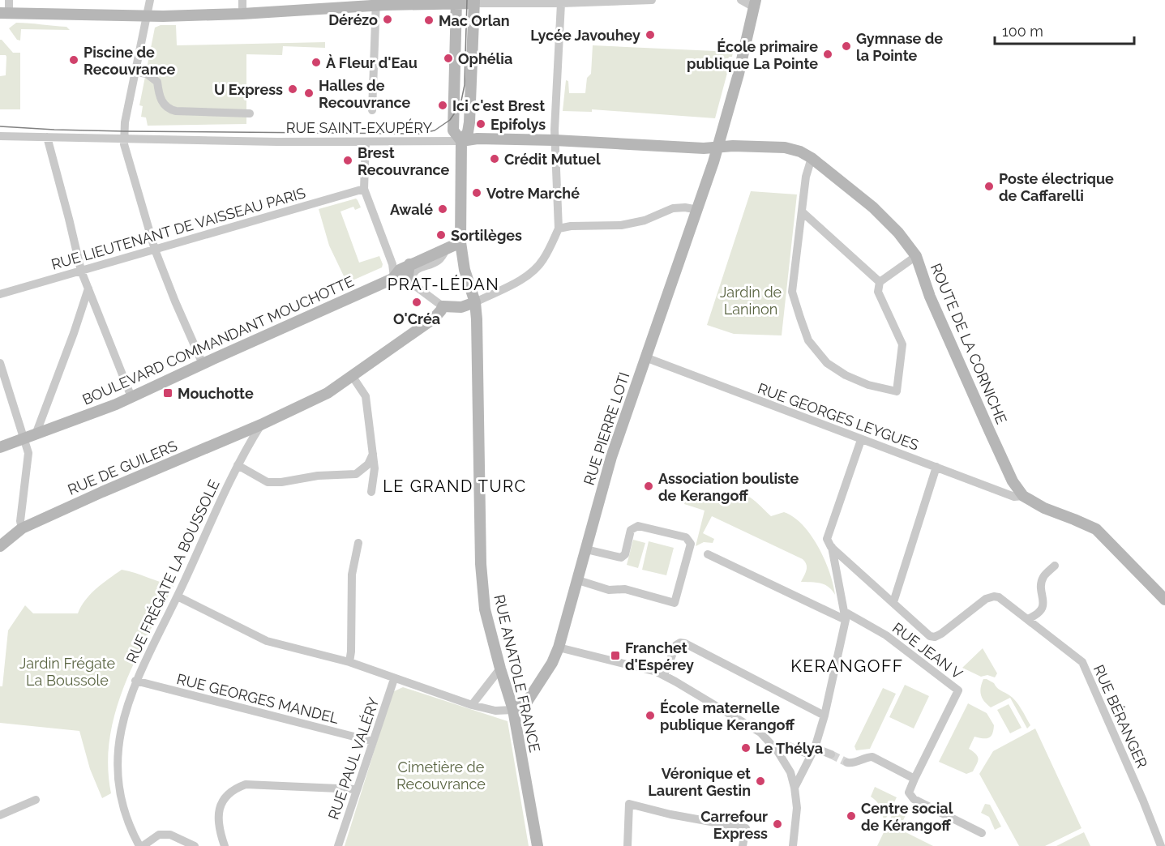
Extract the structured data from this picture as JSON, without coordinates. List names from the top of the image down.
{
  "streets": {
    "street": [
      "RUE SAINT-EXUPÉRY",
      "RUE LIEUTENANT DE VAISSEAU PARIS",
      "BOULEVARD COMMANDANT MOUCHOTTE",
      "ROUTE DE LA CORNICHE",
      "RUE GEORGES LEYGUES",
      "RUE PIERRE LOTI",
      "RUE DE GUILERS",
      "RUE FRÉGATE LA BOUSSOLE",
      "RUE JEAN V",
      "RUE ANATOLE FRANCE",
      "RUE GEORGES MANDEL",
      "RUE BÉRANGER",
      "RUE PAUL VALÉRY"
    ]
  },
  "crossings": [
    ["RUE SAINT-EXUPÉRY", "ROUTE DE LA CORNICHE"],
    ["RUE SAINT-EXUPÉRY", "RUE PIERRE LOTI"],
    ["RUE SAINT-EXUPÉRY", "RUE ANATOLE FRANCE"],
    ["BOULEVARD COMMANDANT MOUCHOTTE", "RUE ANATOLE FRANCE"],
    ["ROUTE DE LA CORNICHE", "RUE GEORGES LEYGUES"],
    ["ROUTE DE LA CORNICHE", "RUE PIERRE LOTI"],
    ["RUE GEORGES LEYGUES", "RUE PIERRE LOTI"],
    ["RUE PIERRE LOTI", "RUE ANATOLE FRANCE"],
    ["RUE DE GUILERS", "RUE FRÉGATE LA BOUSSOLE"],
    ["RUE FRÉGATE LA BOUSSOLE", "RUE GEORGES MANDEL"],
    ["RUE GEORGES MANDEL", "RUE PAUL VALÉRY"]
  ],
  "districts": ["PRAT-LÉDAN", "LE GRAND TURC", "KERANGOFF"],
  "parks": ["Jardin de Laninon", "Jardin Frégate La Boussole", "Cimetière de Recouvrance"],
  "places": {
    "other": [
      "Dérézo",
      "Mac Orlan",
      "Lycée Javouhey",
      "Gymnase de la Pointe",
      "École primaire publique La Pointe",
      "Ophélia",
      "Piscine de Recouvrance",
      "À Fleur d'Eau",
      "U Express",
      "Halles de Recouvrance",
      "Ici c'est Brest",
      "Epifolys",
      "Crédit Mutuel",
      "Brest Recouvrance",
      "Poste électrique de Caffarelli",
      "Votre Marché",
      "Awalé",
      "Sortilèges",
      "O'Créa",
      "Association bouliste de Kerangoff",
      "École maternelle publique Kerangoff",
      "Le Thélya",
      "Véronique et Laurent Gestin",
      "Centre social de Kérangoff",
      "Carrefour Express"
    ],
    "transit": ["Mouchotte", "Franchet d'Espérey"]
  },
  "scale_bar": "100 m"
}
